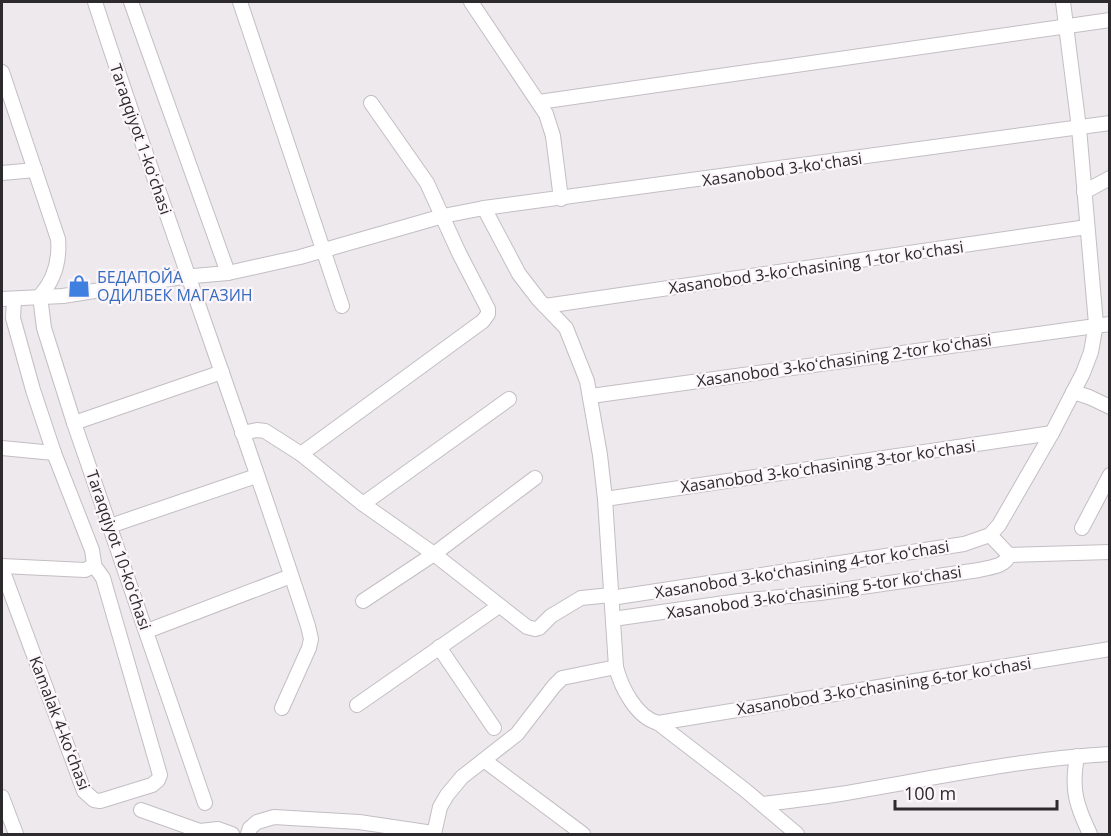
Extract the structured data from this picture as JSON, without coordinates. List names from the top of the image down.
{
  "streets": {
    "street": [
      "Taraqqiyot 1-koʻchasi",
      "Xasanobod 3-koʻchasi",
      "Xasanobod 3-koʻchasining 1-tor koʻchasi",
      "Xasanobod 3-koʻchasining 2-tor koʻchasi",
      "Xasanobod 3-koʻchasining 3-tor koʻchasi",
      "Taraqqiyot 10-koʻchasi",
      "Xasanobod 3-koʻchasining 4-tor koʻchasi",
      "Xasanobod 3-koʻchasining 5-tor koʻchasi",
      "Xasanobod 3-koʻchasining 6-tor koʻchasi",
      "Kamalak 4-koʻchasi"
    ]
  },
  "crossings": [
    ["Taraqqiyot 1-koʻchasi", "Xasanobod 3-koʻchasi"],
    ["Xasanobod 3-koʻchasi", "Taraqqiyot 10-koʻchasi"]
  ],
  "places": {
    "shop": ["БЕДАПОЙА ОДИЛБЕК МАГАЗИН"]
  },
  "scale_bar": "100 m"
}
